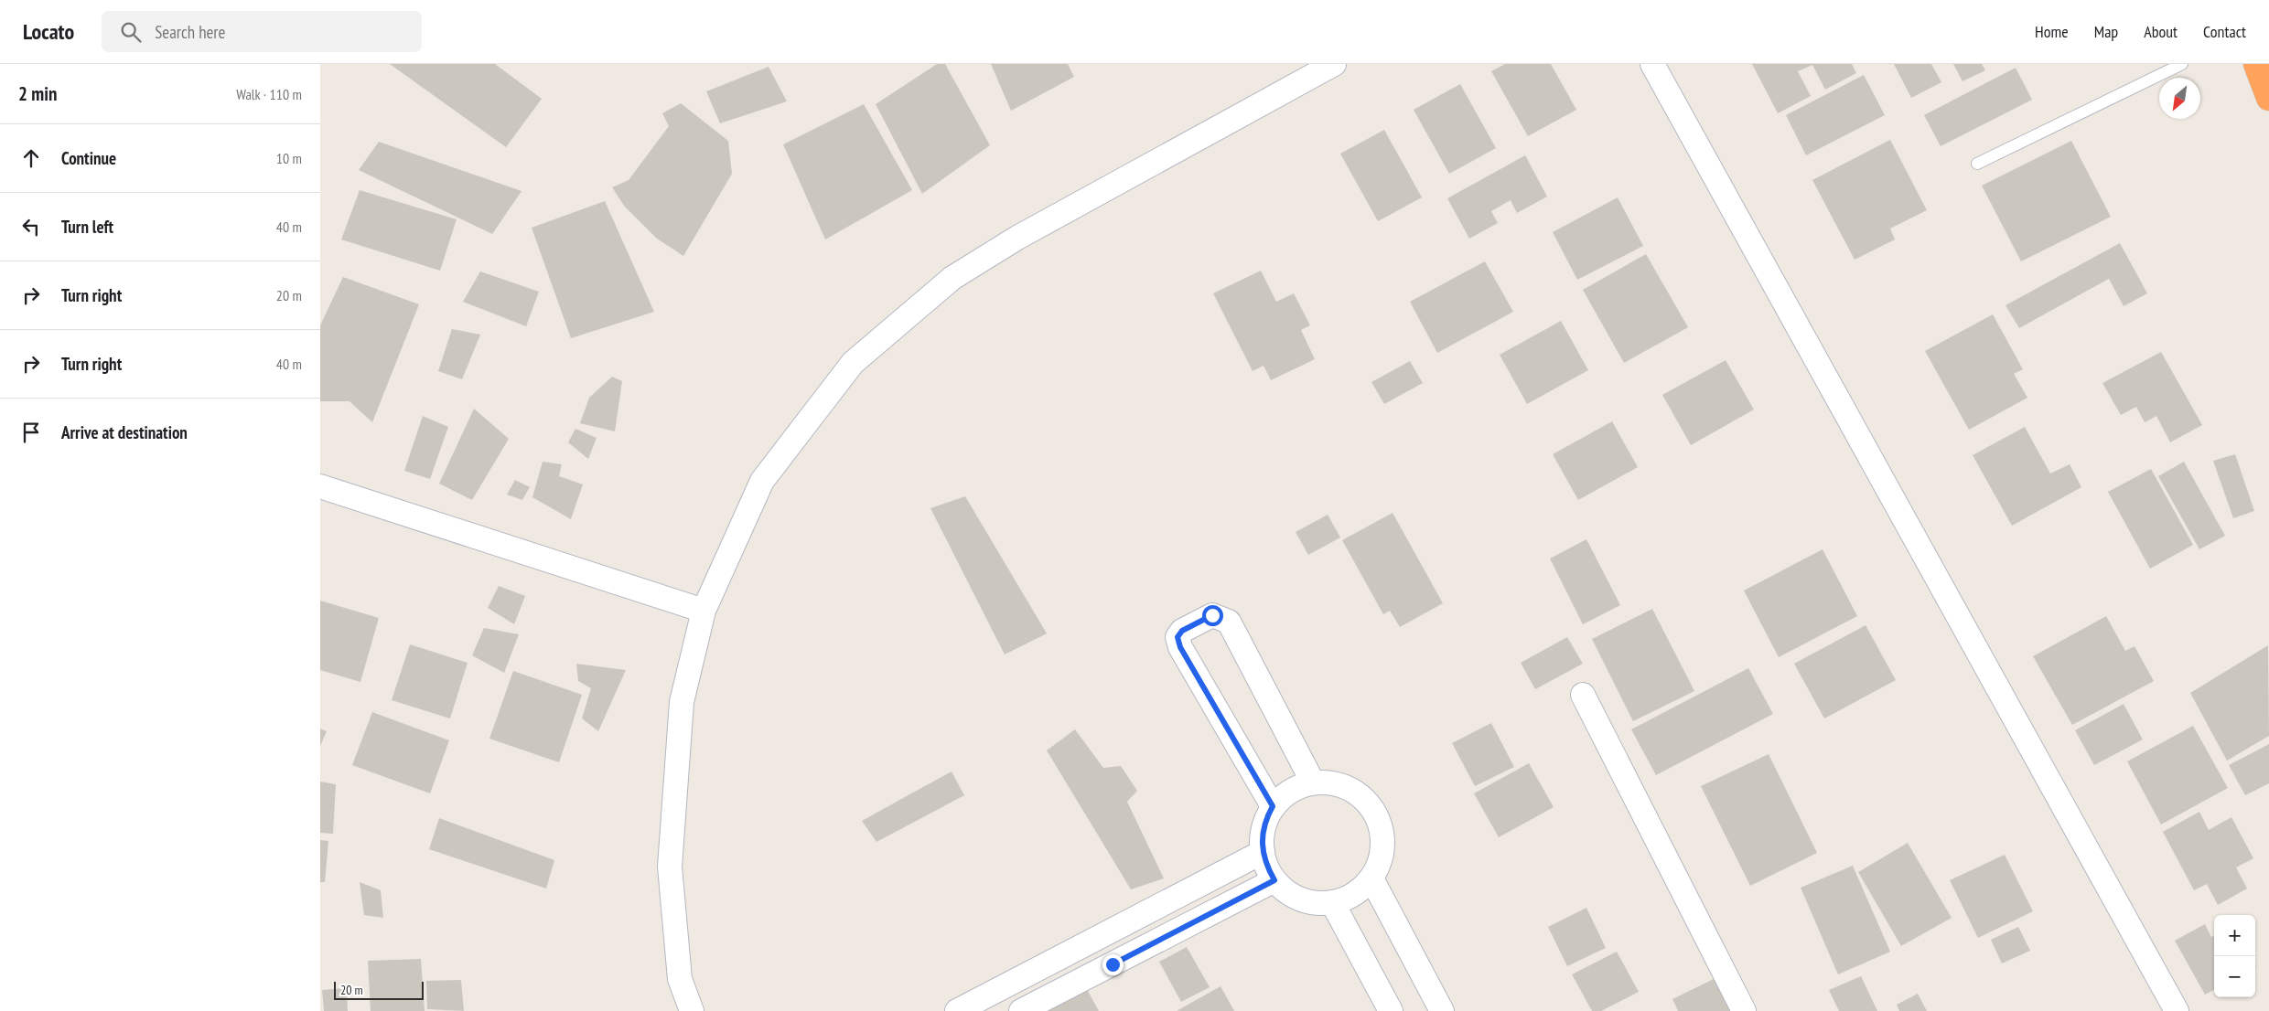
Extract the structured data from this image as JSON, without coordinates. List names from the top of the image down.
{
  "scale_bar": "20 m",
  "north": "bottom left",
  "page": {
    "header": "Locato",
    "search": "Search here",
    "nav": [
      "Home",
      "Map",
      "About",
      "Contact"
    ],
    "heading": ["2 min", "Walk · 110 m"],
    "list": [
      ["Continue", "10 m"],
      ["Turn left", "40 m"],
      ["Turn right", "20 m"],
      ["Turn right", "40 m"],
      "Arrive at destination"
    ],
    "map_buttons": ["+", "−"],
    "scale": "20 m"
  }
}
